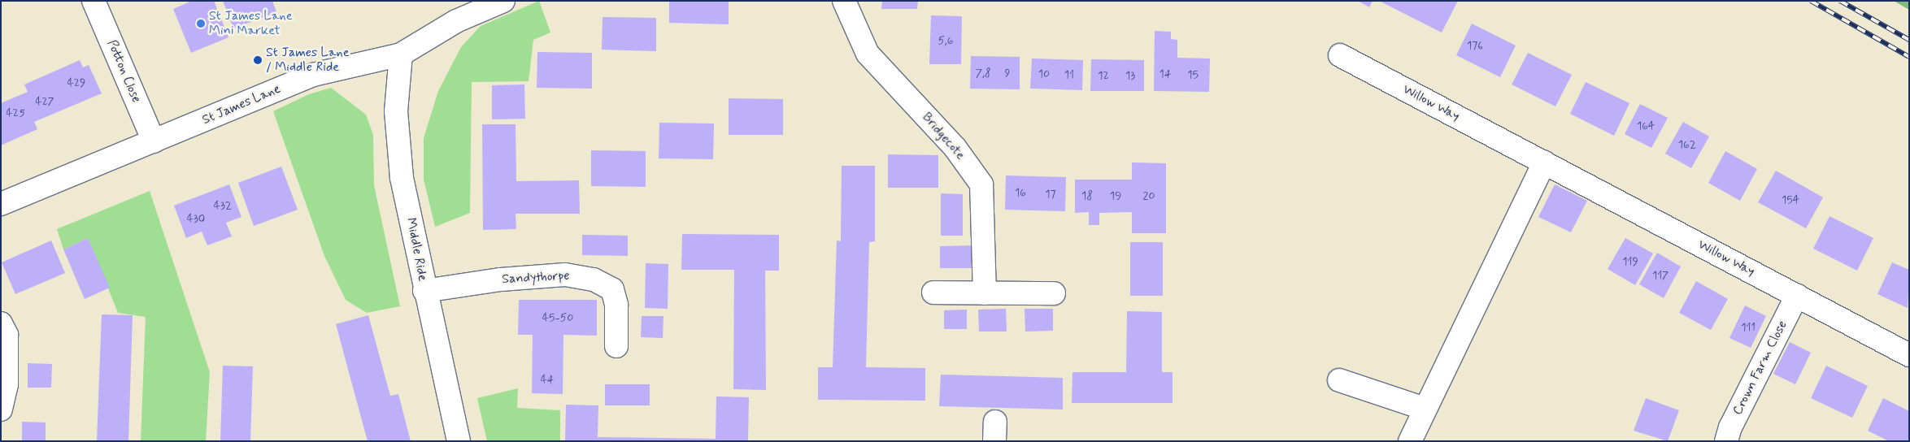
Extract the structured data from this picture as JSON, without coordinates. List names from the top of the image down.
{
  "streets": {
    "street": [
      "Potton Close",
      "Willow Way",
      "St James Lane",
      "Bridgecote",
      "Middle Ride",
      "Sandythorpe",
      "Crown Farm Close"
    ]
  },
  "crossings": [
    ["Potton Close", "St James Lane"],
    ["Willow Way", "Crown Farm Close"],
    ["St James Lane", "Middle Ride"],
    ["Middle Ride", "Sandythorpe"]
  ],
  "places": ["St James Lane Mini Market", "St James Lane / Middle Ride"],
  "house_numbers": [
    "5,6",
    "176",
    "7,8",
    "9",
    "10",
    "14",
    "11",
    "15",
    "12",
    "13",
    "429",
    "427",
    "425",
    "164",
    "162",
    "16",
    "17",
    "18",
    "19",
    "20",
    "154",
    "432",
    "430",
    "119",
    "117",
    "45-50",
    "111",
    "44"
  ]
}
